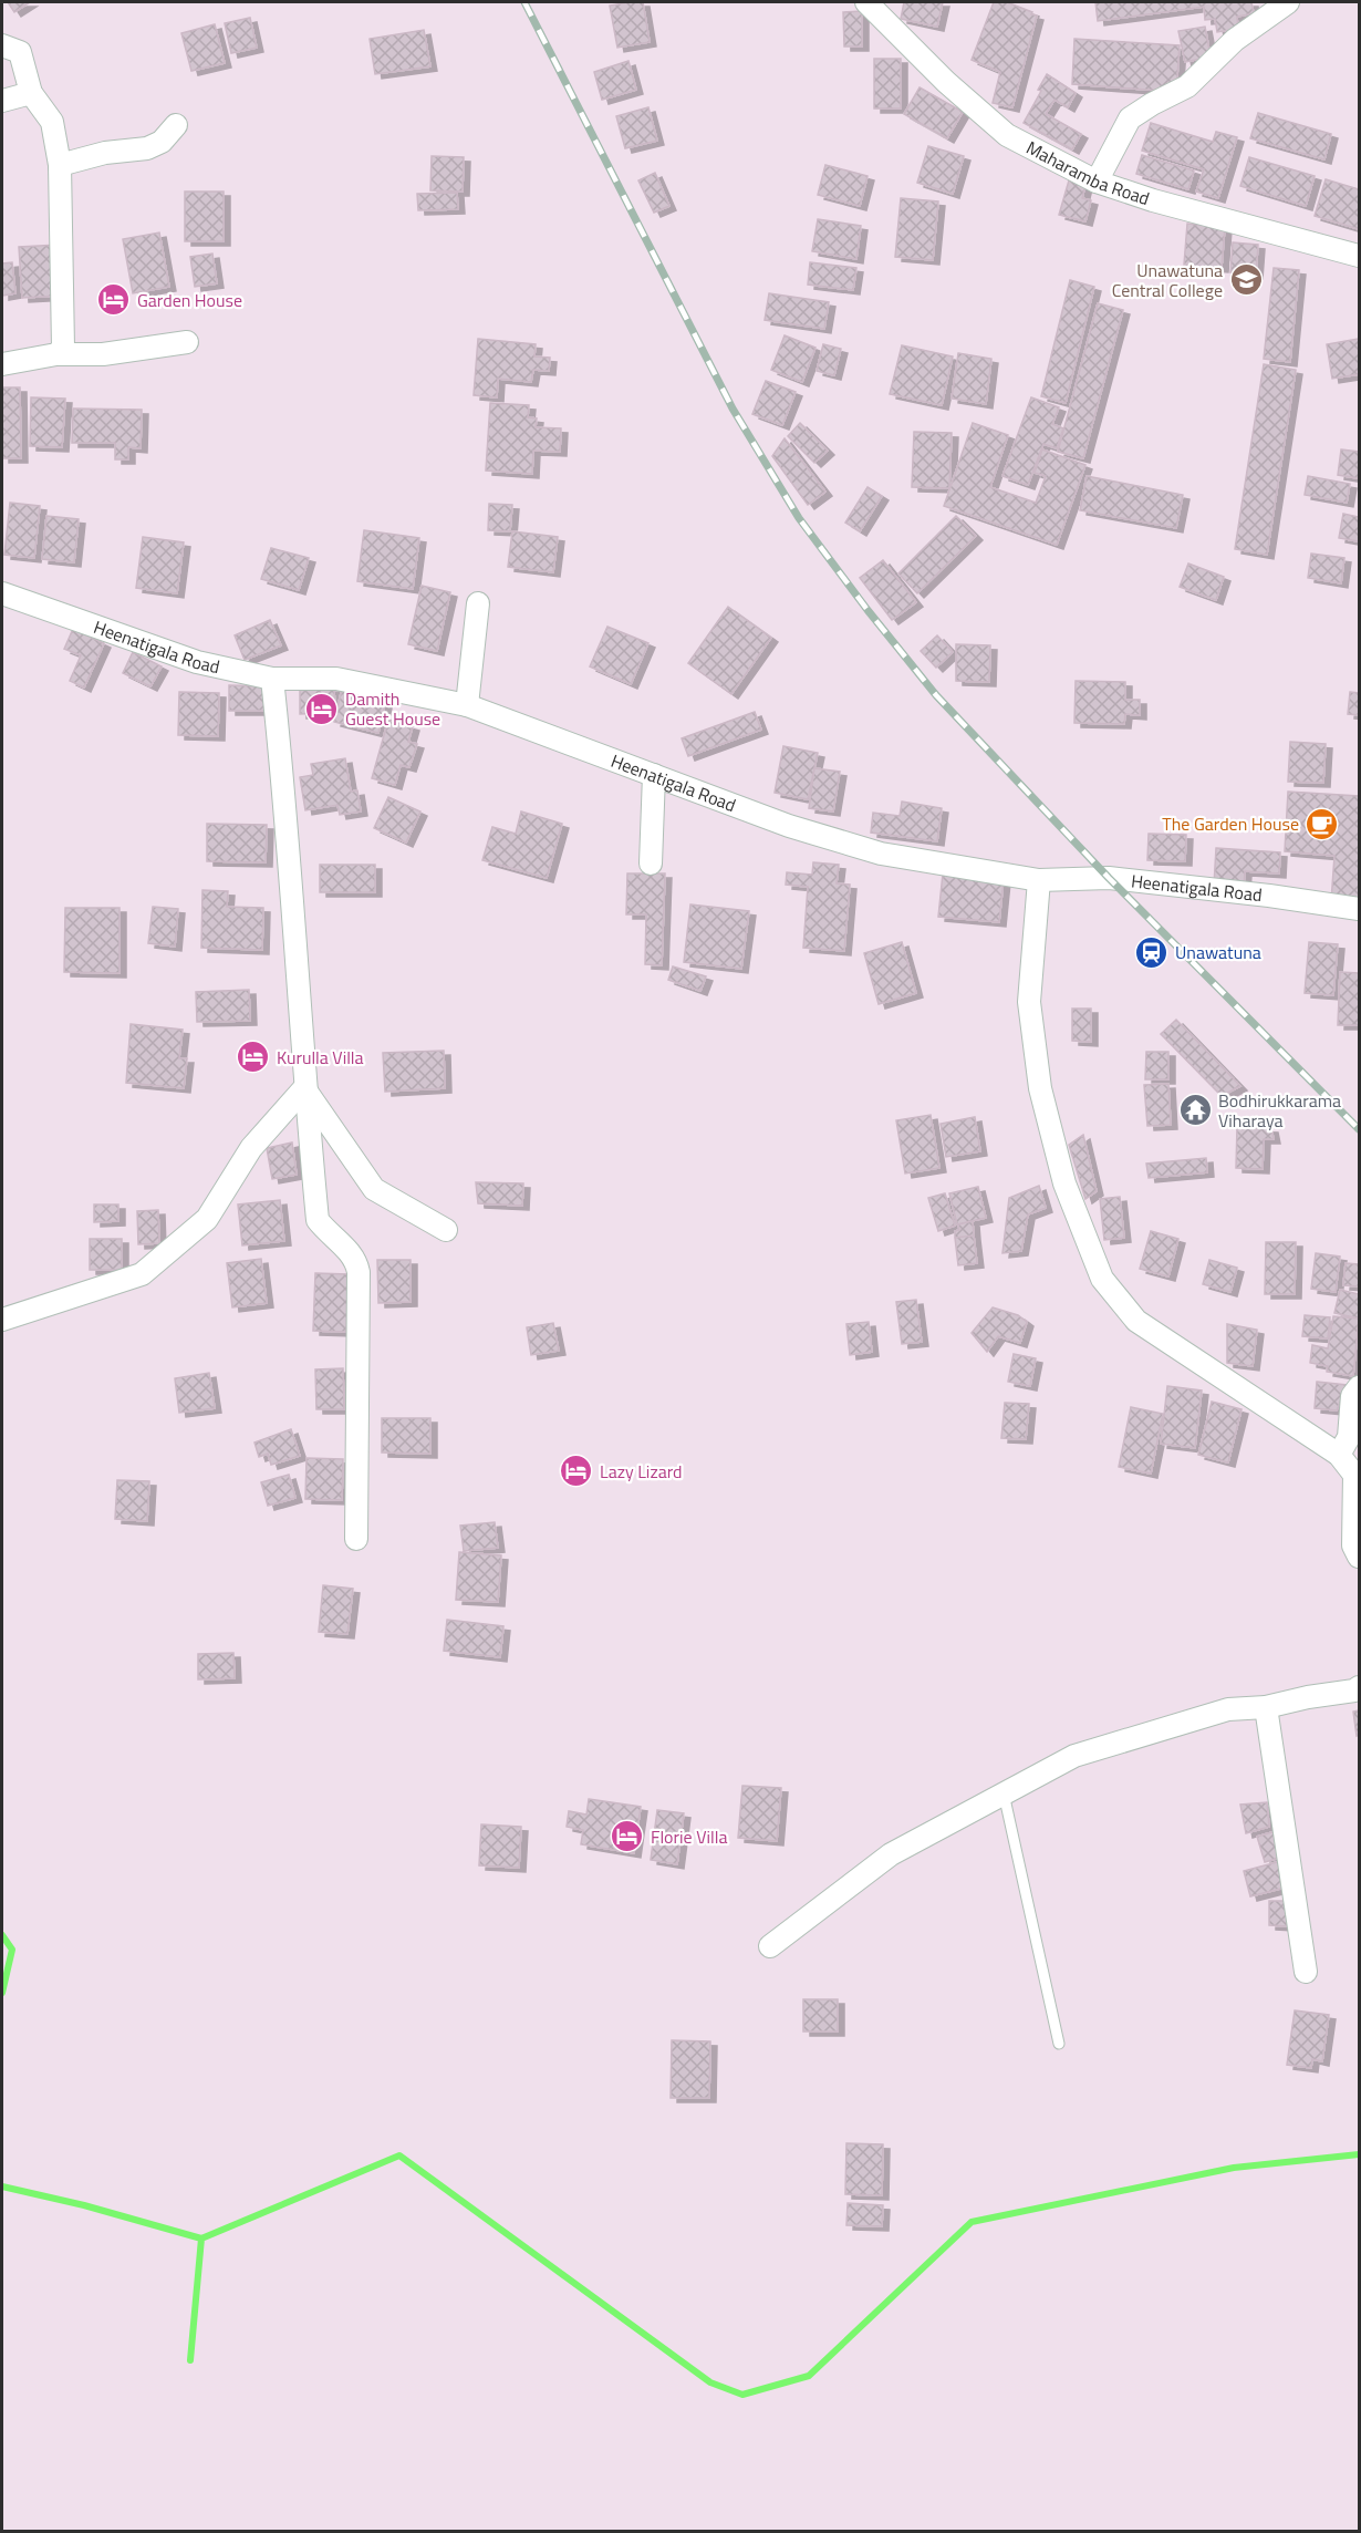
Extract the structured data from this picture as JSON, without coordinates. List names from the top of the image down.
{
  "streets": {
    "street": ["Maharamba Road", "Heenatigala Road"]
  },
  "places": {
    "school or university": ["Unawatuna Central College"],
    "hotel": [
      "Garden House",
      "Damith Guest House",
      "Kurulla Villa",
      "Lazy Lizard",
      "Florie Villa"
    ],
    "cafe": ["The Garden House"],
    "station": ["Unawatuna"],
    "temple": ["Bodhirukkarama Viharaya"]
  }
}
